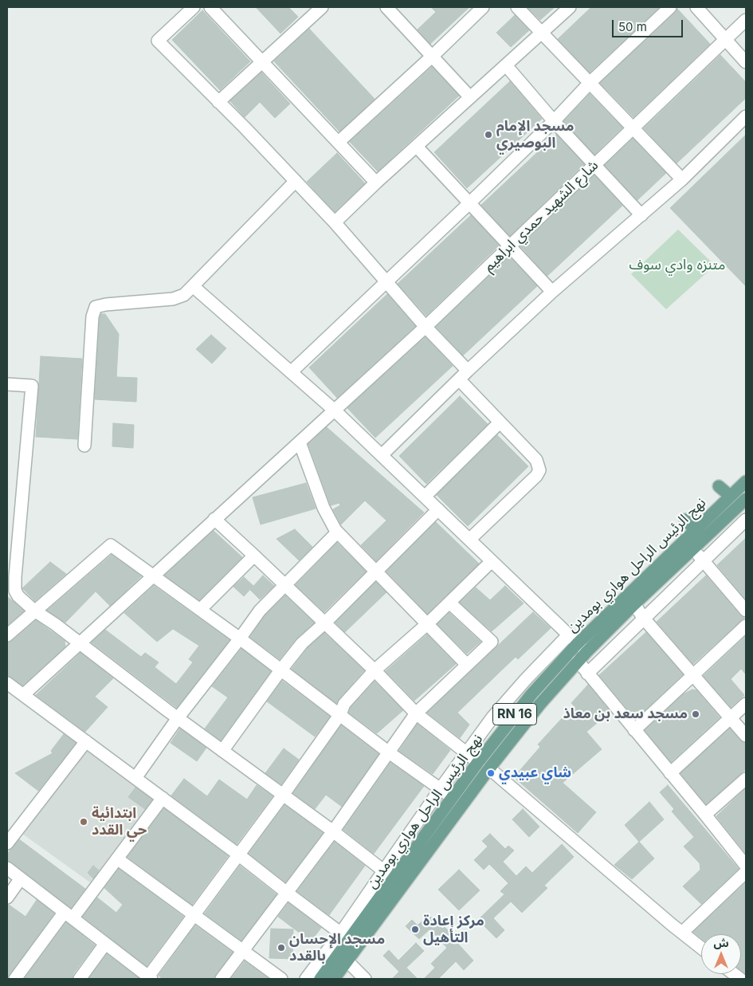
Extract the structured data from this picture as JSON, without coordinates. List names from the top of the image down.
{
  "streets": {
    "main road": ["نهج الرئيس الراحل هواري بومدين", "RN 16"],
    "street": ["شارع الشهيد حمدي ابراهيم"]
  },
  "parks": ["متنزه وادي سوف"],
  "places": [
    "مسجد الإمام البوصيري",
    "مسجد سعد بن معاذ",
    "شاي عبيدي",
    "ابتدائية حي القدد",
    "مركز إعادة التأهيل",
    "مسجد الإحسان بالقدد"
  ],
  "scale_bar": "50 m",
  "north": "top"
}
